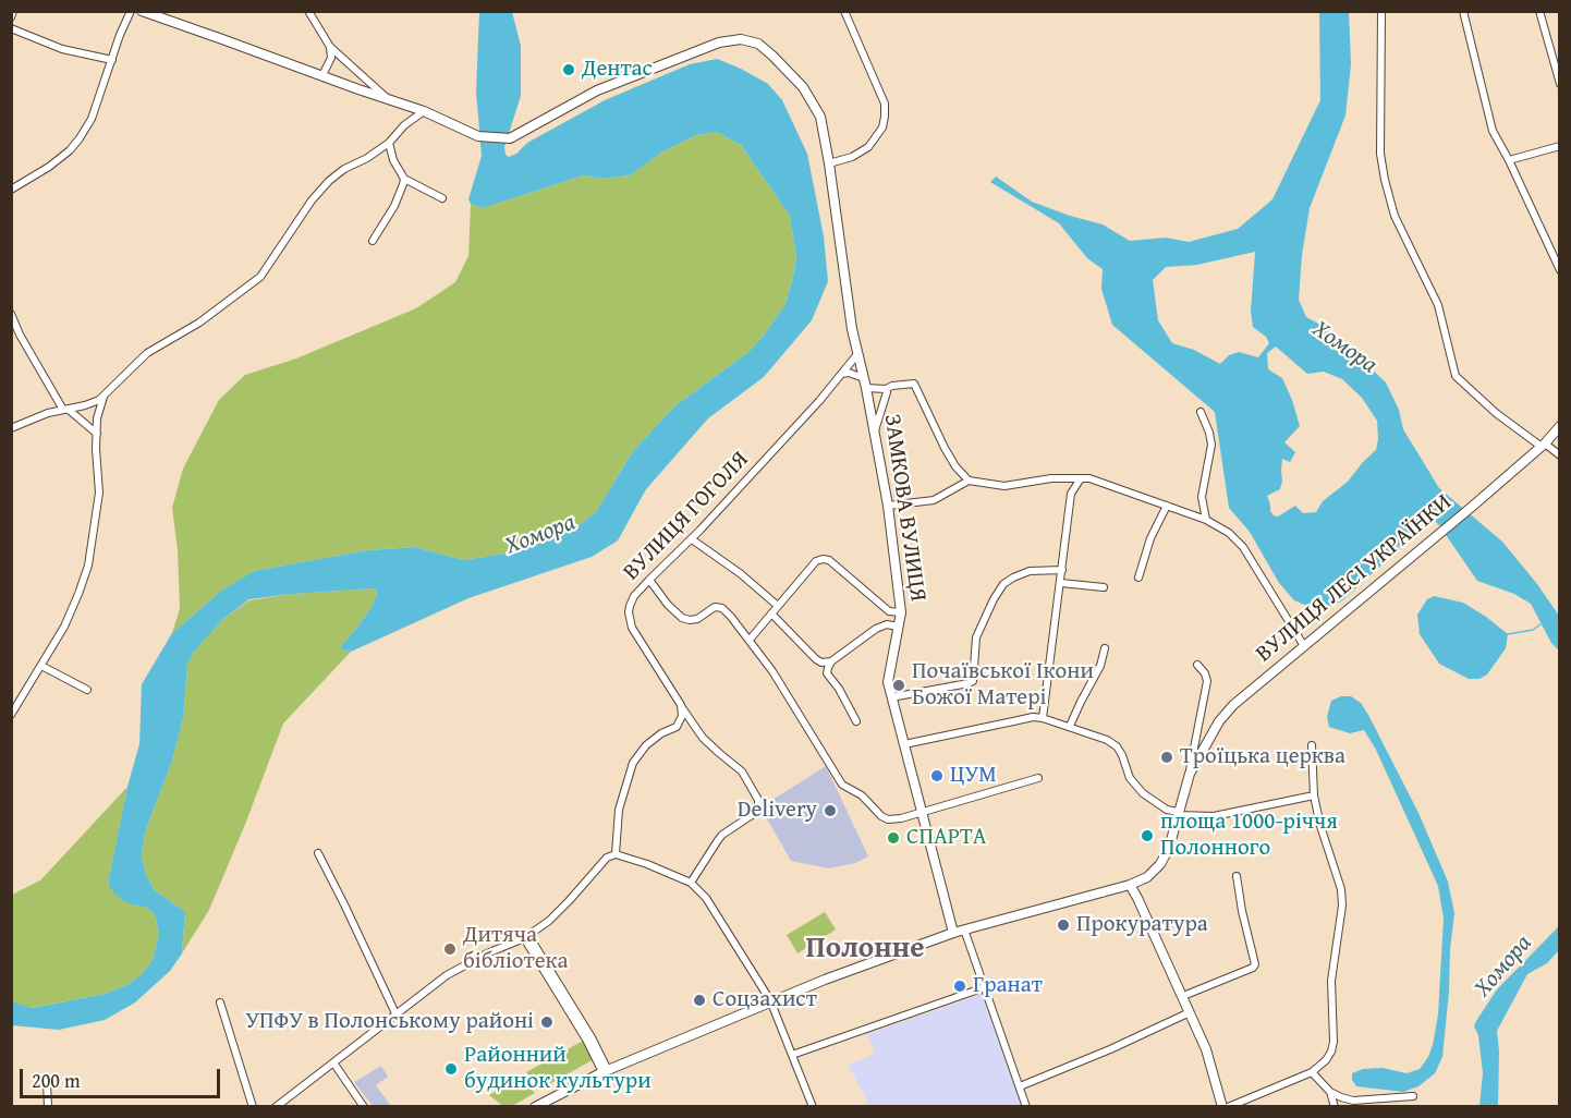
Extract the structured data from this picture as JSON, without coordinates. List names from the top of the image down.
{
  "streets": {
    "main road": ["ВУЛИЦЯ ЛЕСІ УКРАЇНКИ"],
    "street": ["ЗАМКОВА ВУЛИЦЯ", "ВУЛИЦЯ ГОГОЛЯ"]
  },
  "crossings": [
    ["ЗАМКОВА ВУЛИЦЯ", "ВУЛИЦЯ ГОГОЛЯ"],
    ["ЗАМКОВА ВУЛИЦЯ", "ВУЛИЦЯ ЛЕСІ УКРАЇНКИ"]
  ],
  "districts": ["Полонне"],
  "water": ["Хомора"],
  "places": [
    "Дентас",
    "Почаївської Ікони Божої Матері",
    "Троїцька церква",
    "ЦУМ",
    "Delivery",
    "площа 1000-річчя Полонного",
    "СПАРТА",
    "Прокуратура",
    "Дитяча бібліотека",
    "Гранат",
    "Соцзахист",
    "УПФУ в Полонському районі",
    "Районний будинок культури"
  ],
  "scale_bar": "200 m"
}
